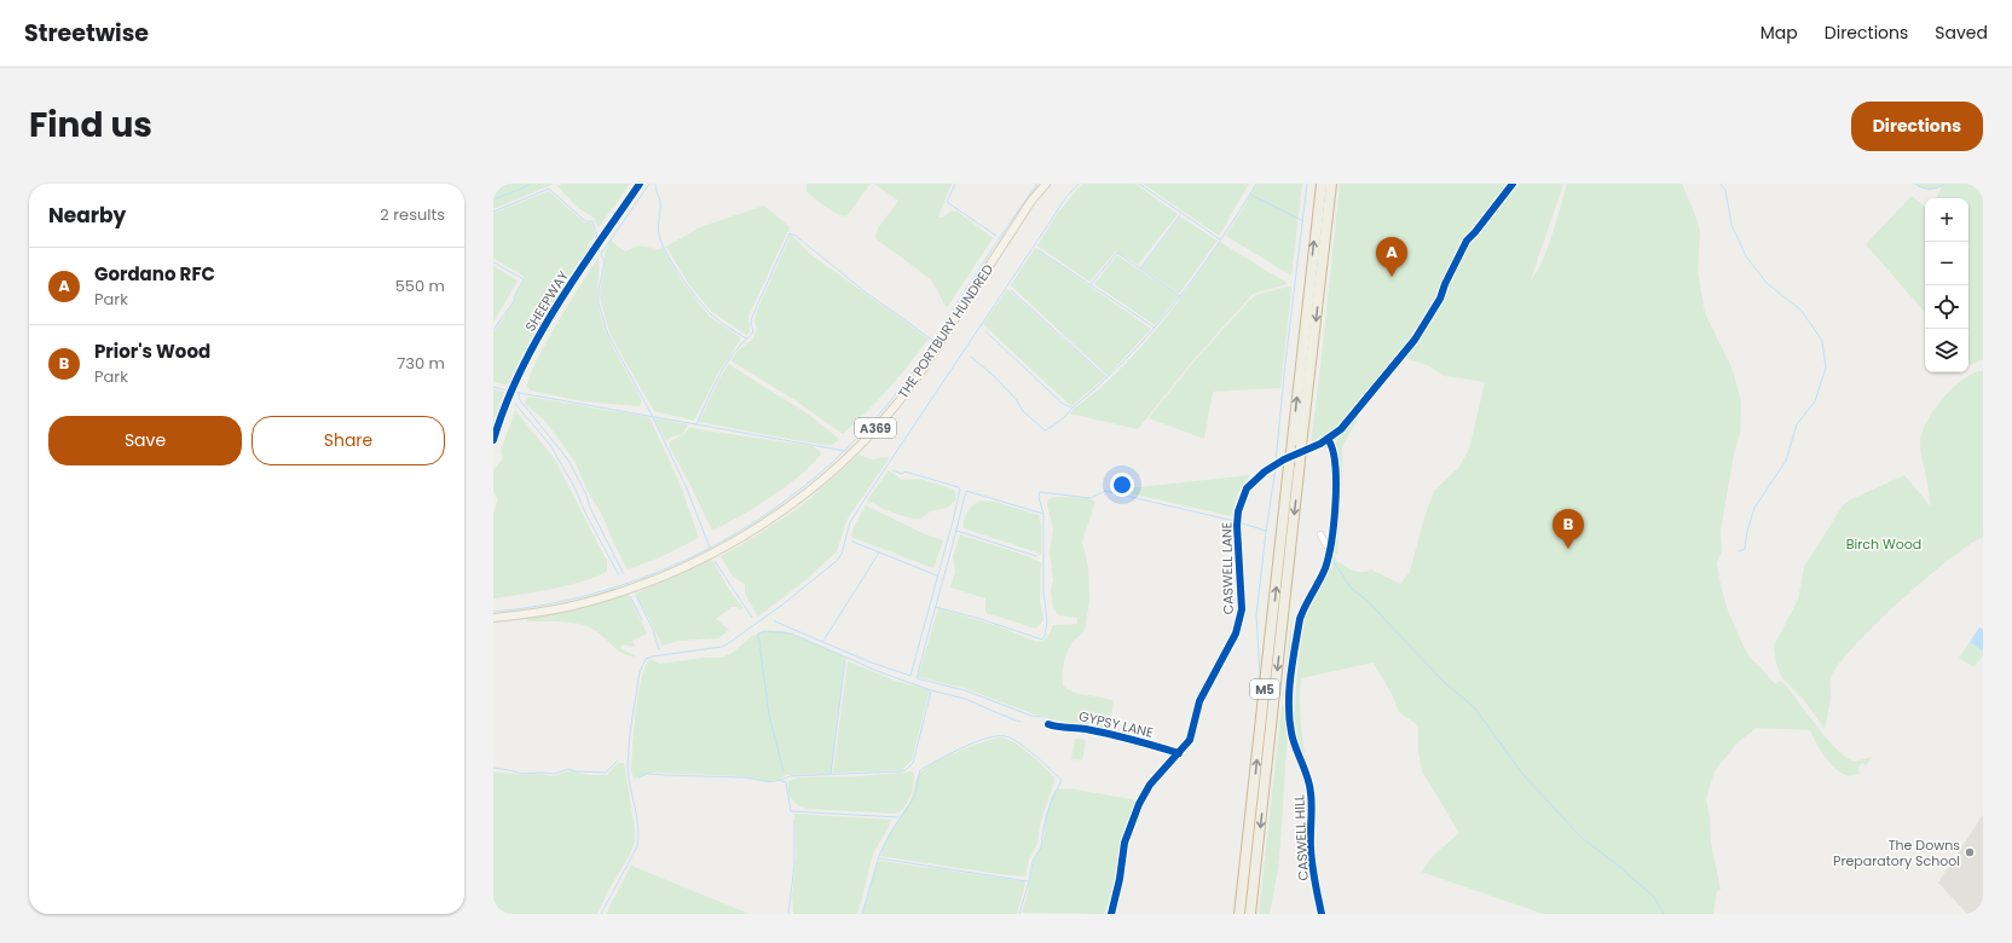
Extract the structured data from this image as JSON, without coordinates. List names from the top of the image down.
{
  "streets": {
    "highway": ["M5"],
    "main road": ["THE PORTBURY HUNDRED", "A369"],
    "street": [
      "SHEEPWAY",
      "CASWELL LANE",
      "GYPSY LANE",
      "CASWELL HILL"
    ]
  },
  "crossings": [
    ["CASWELL LANE", "GYPSY LANE"],
    ["CASWELL LANE", "CASWELL HILL"]
  ],
  "parks": ["Birch Wood"],
  "places": ["The Downs Preparatory School"],
  "page": {
    "header": "Streetwise",
    "nav": ["Map", "Directions", "Saved"],
    "title": "Find us",
    "buttons": [
      "Directions",
      ["Save", "Share"]
    ],
    "heading": ["Nearby", "2 results"],
    "map_buttons": ["+", "−"],
    "pins": ["A", "B"],
    "list": [
      {
        "mark": "A",
        "name": "Gordano RFC",
        "note": "Park",
        "value": "550 m"
      },
      {
        "mark": "B",
        "name": "Prior's Wood",
        "note": "Park",
        "value": "730 m"
      }
    ]
  }
}
